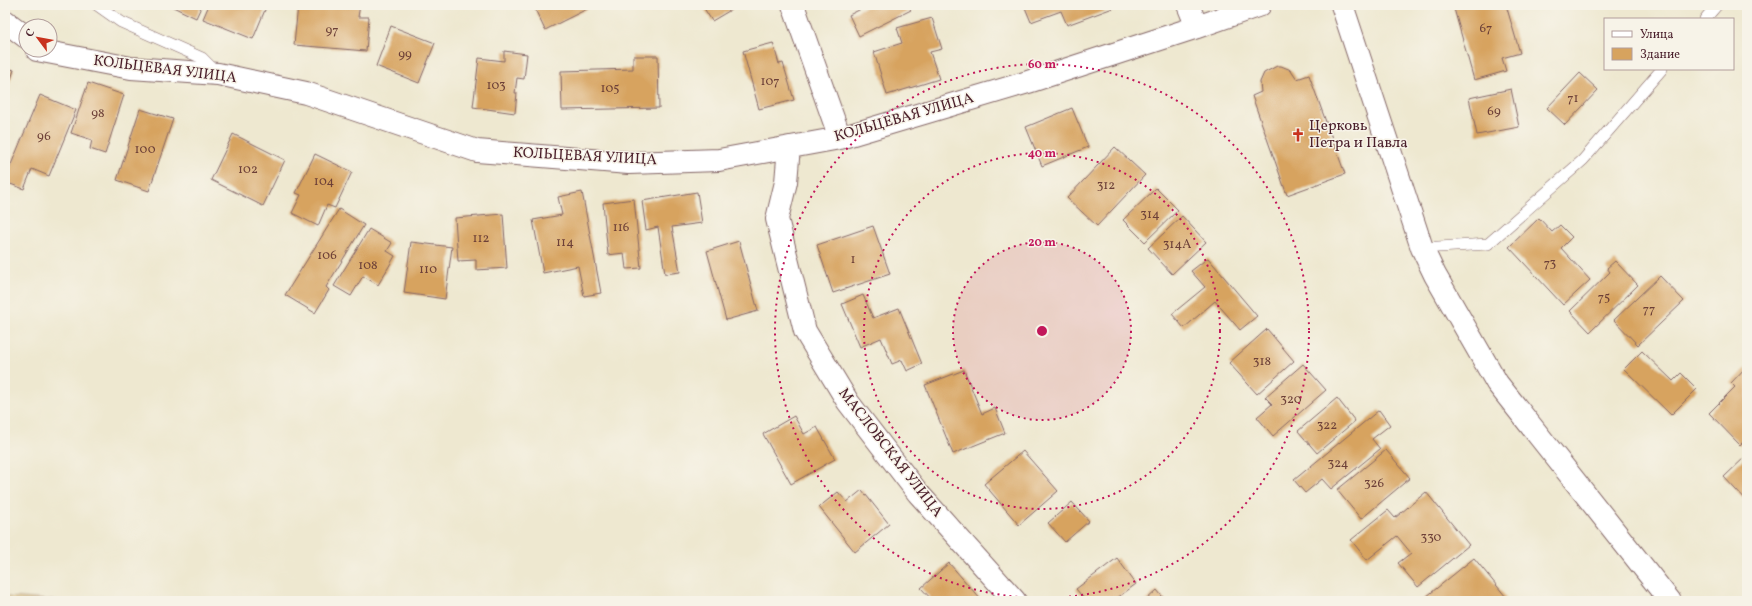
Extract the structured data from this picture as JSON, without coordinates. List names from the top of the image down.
{
  "streets": {
    "street": ["КОЛЬЦЕВАЯ УЛИЦА", "МАСЛОВСКАЯ УЛИЦА"]
  },
  "crossings": [
    ["КОЛЬЦЕВАЯ УЛИЦА", "МАСЛОВСКАЯ УЛИЦА"]
  ],
  "places": {
    "church": ["Церковь Петра и Павла"]
  },
  "house_numbers": [
    "67",
    "97",
    "99",
    "107",
    "103",
    "105",
    "71",
    "69",
    "98",
    "96",
    "100",
    "102",
    "104",
    "312",
    "314",
    "116",
    "112",
    "114",
    "314А",
    "106",
    "1",
    "73",
    "108",
    "110",
    "75",
    "77",
    "318",
    "320",
    "322",
    "324",
    "326",
    "330"
  ],
  "legend": ["Улица", "Здание"],
  "north": "top left",
  "rings": ["60 m", "40 m", "20 m"]
}
